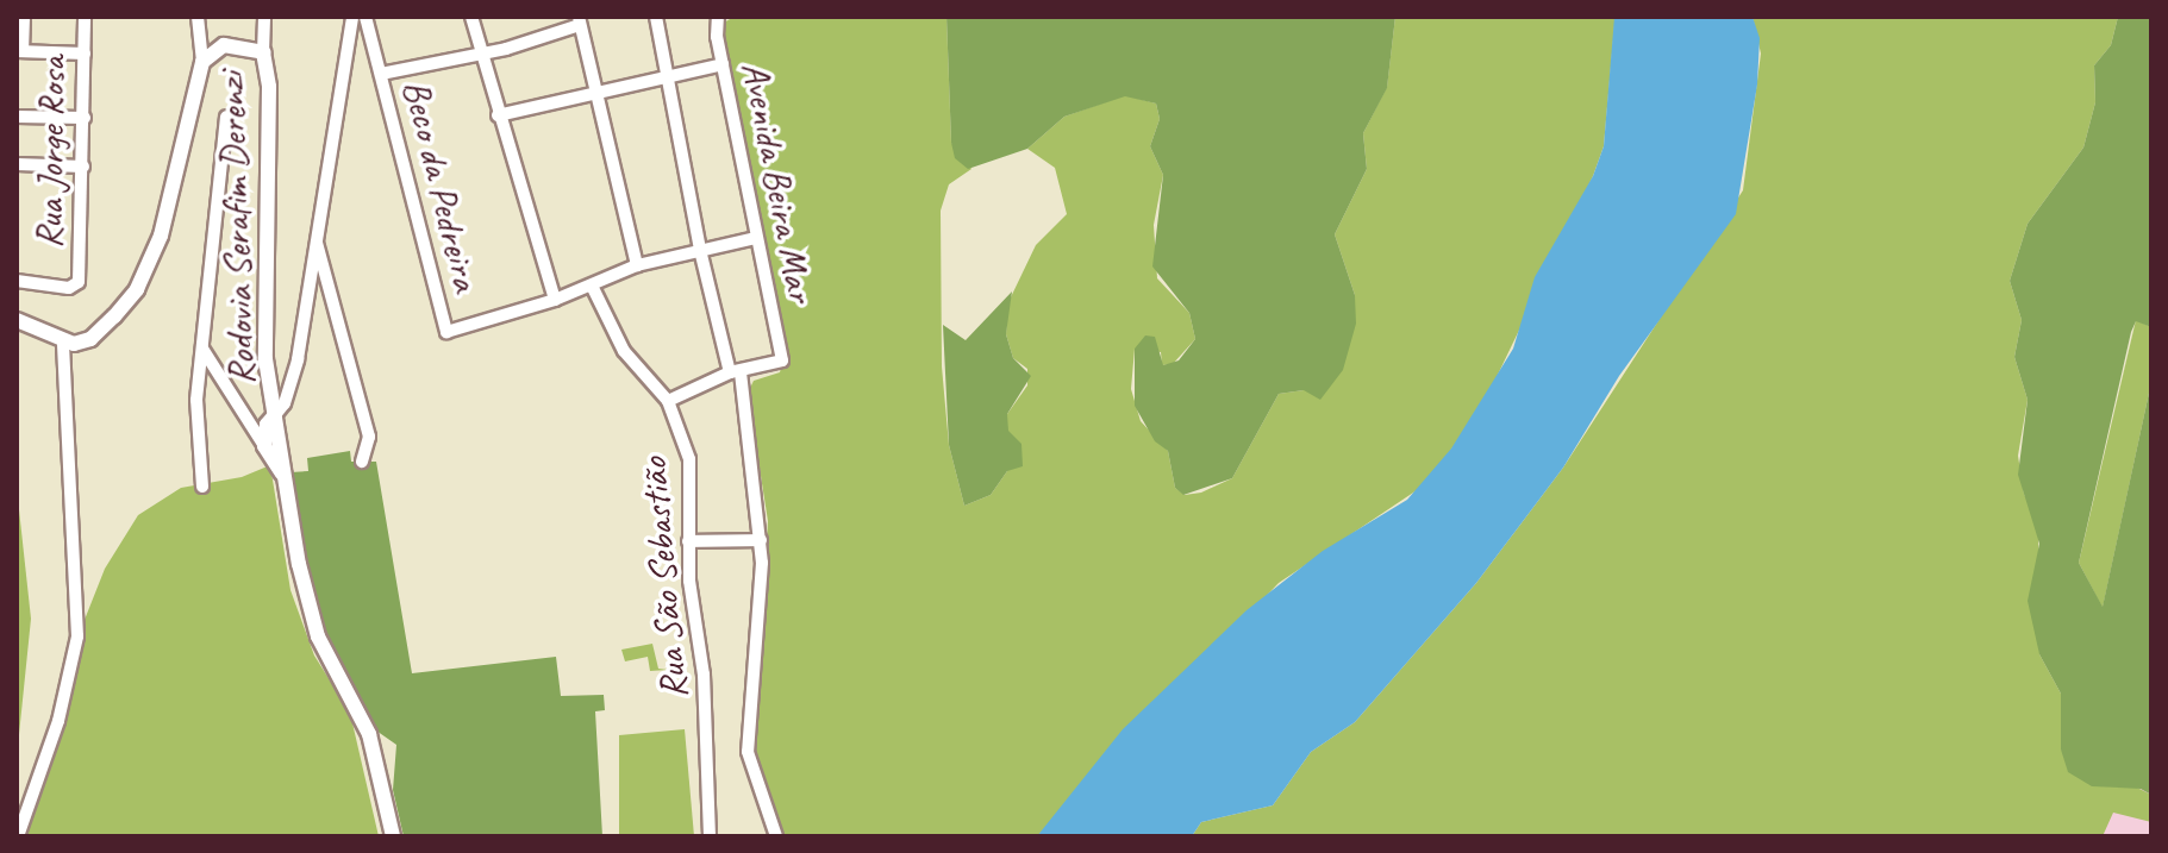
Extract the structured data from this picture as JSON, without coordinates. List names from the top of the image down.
{
  "streets": {
    "main road": ["Rodovia Serafim Derenzi"],
    "street": [
      "Rua Jorge Rosa",
      "Avenida Beira Mar",
      "Beco da Pedreira",
      "Rua São Sebastião"
    ]
  },
  "crossings": [
    ["Avenida Beira Mar", "Beco da Pedreira"],
    ["Beco da Pedreira", "Rua São Sebastião"]
  ]
}
